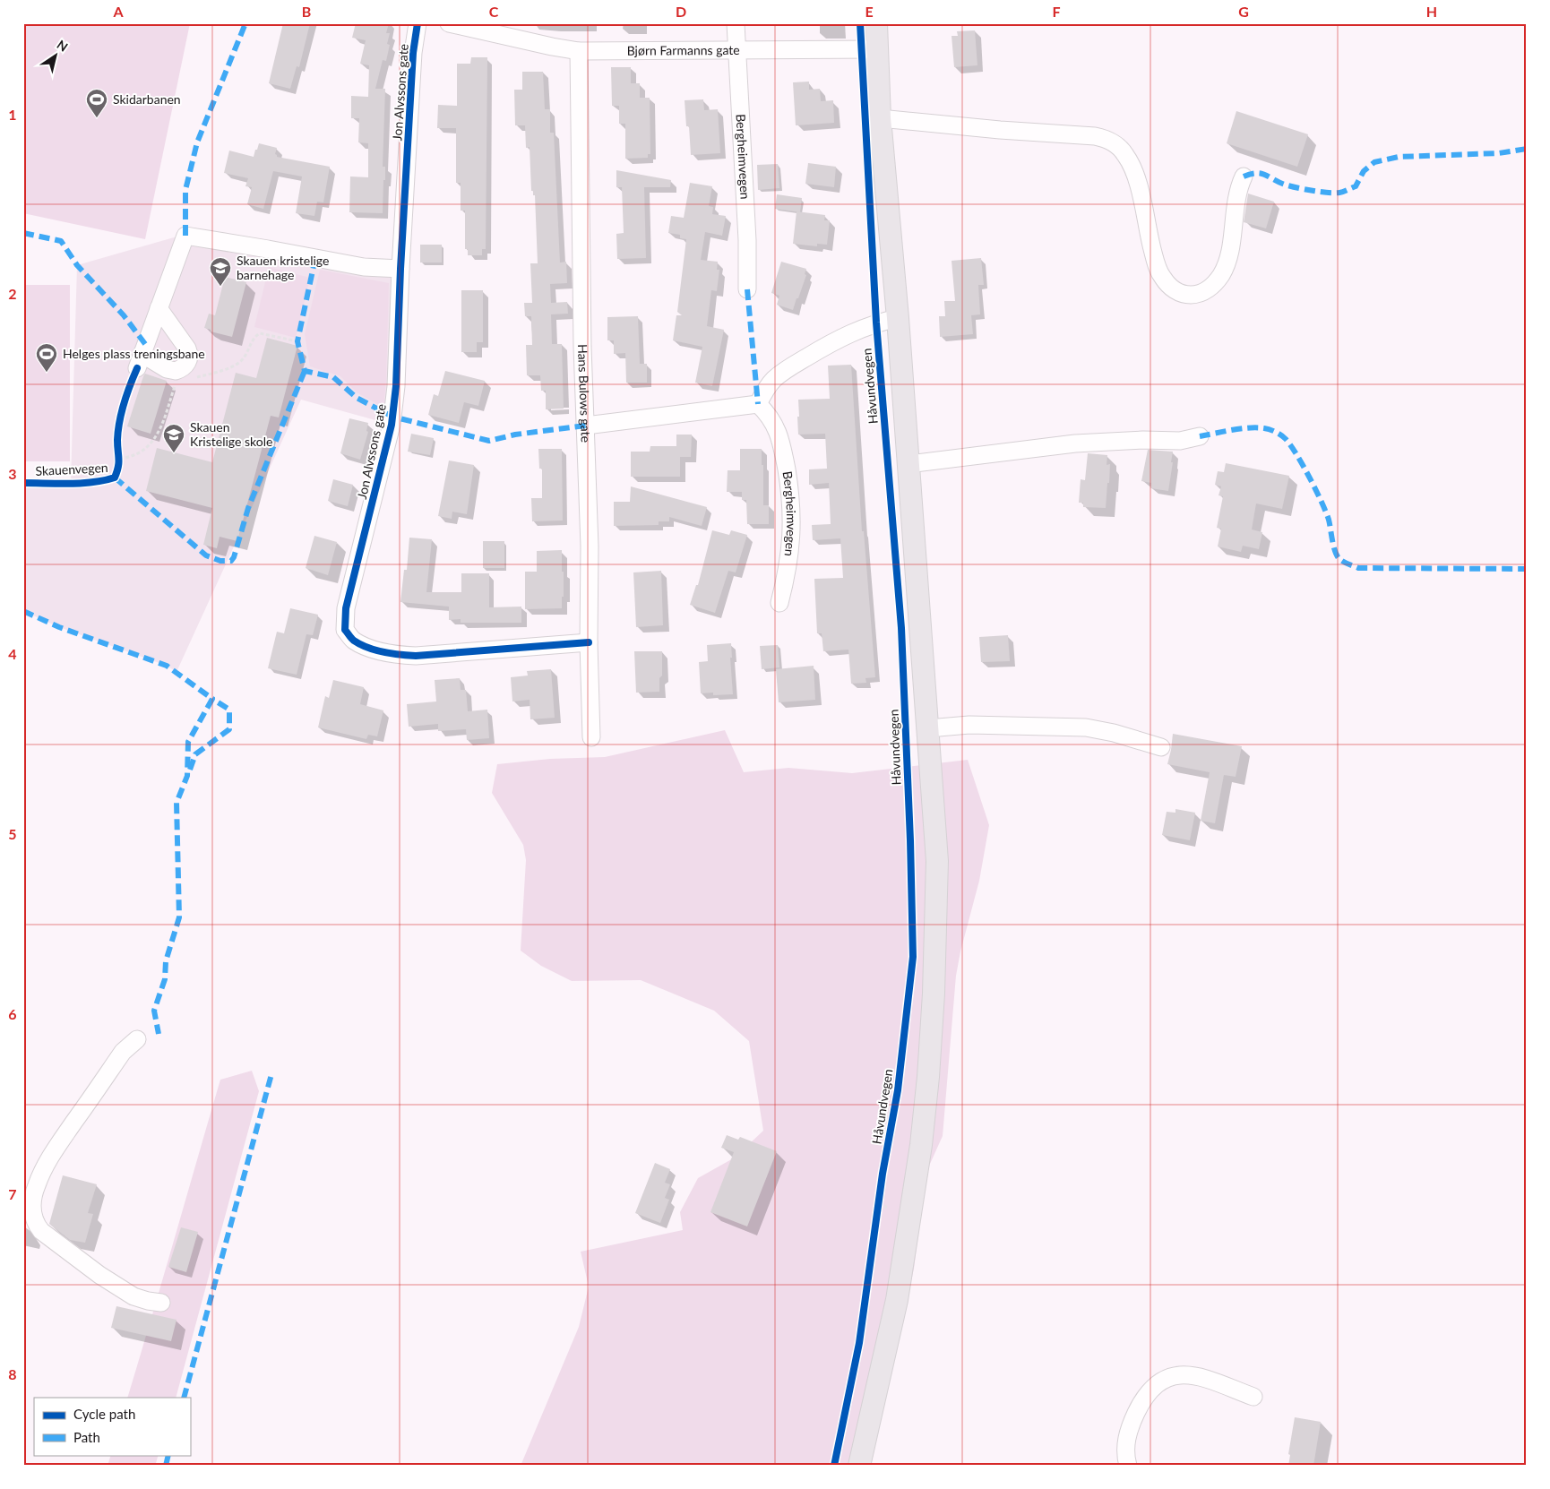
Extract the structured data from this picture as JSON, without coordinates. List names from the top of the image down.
{
  "streets": {
    "street": [
      "Bjørn Farmanns gate",
      "Jon Alvssons gate",
      "Bergheimvegen",
      "Hans Bulows gate"
    ],
    "cycle path": ["Håvundvegen", "Skauenvegen"]
  },
  "crossings": [
    ["Bjørn Farmanns gate", "Bergheimvegen"],
    ["Bjørn Farmanns gate", "Hans Bulows gate"],
    ["Jon Alvssons gate", "Hans Bulows gate"]
  ],
  "places": {
    "sports": ["Skidarbanen", "Helges plass treningsbane"],
    "school or university": ["Skauen kristelige barnehage", "Skauen Kristelige skole"]
  },
  "legend": ["Cycle path", "Path"],
  "north": "top right",
  "grid": {
    "columns": [
      "A",
      "B",
      "C",
      "D",
      "E",
      "F",
      "G",
      "H"
    ],
    "rows": [
      "1",
      "2",
      "3",
      "4",
      "5",
      "6",
      "7",
      "8"
    ]
  }
}
